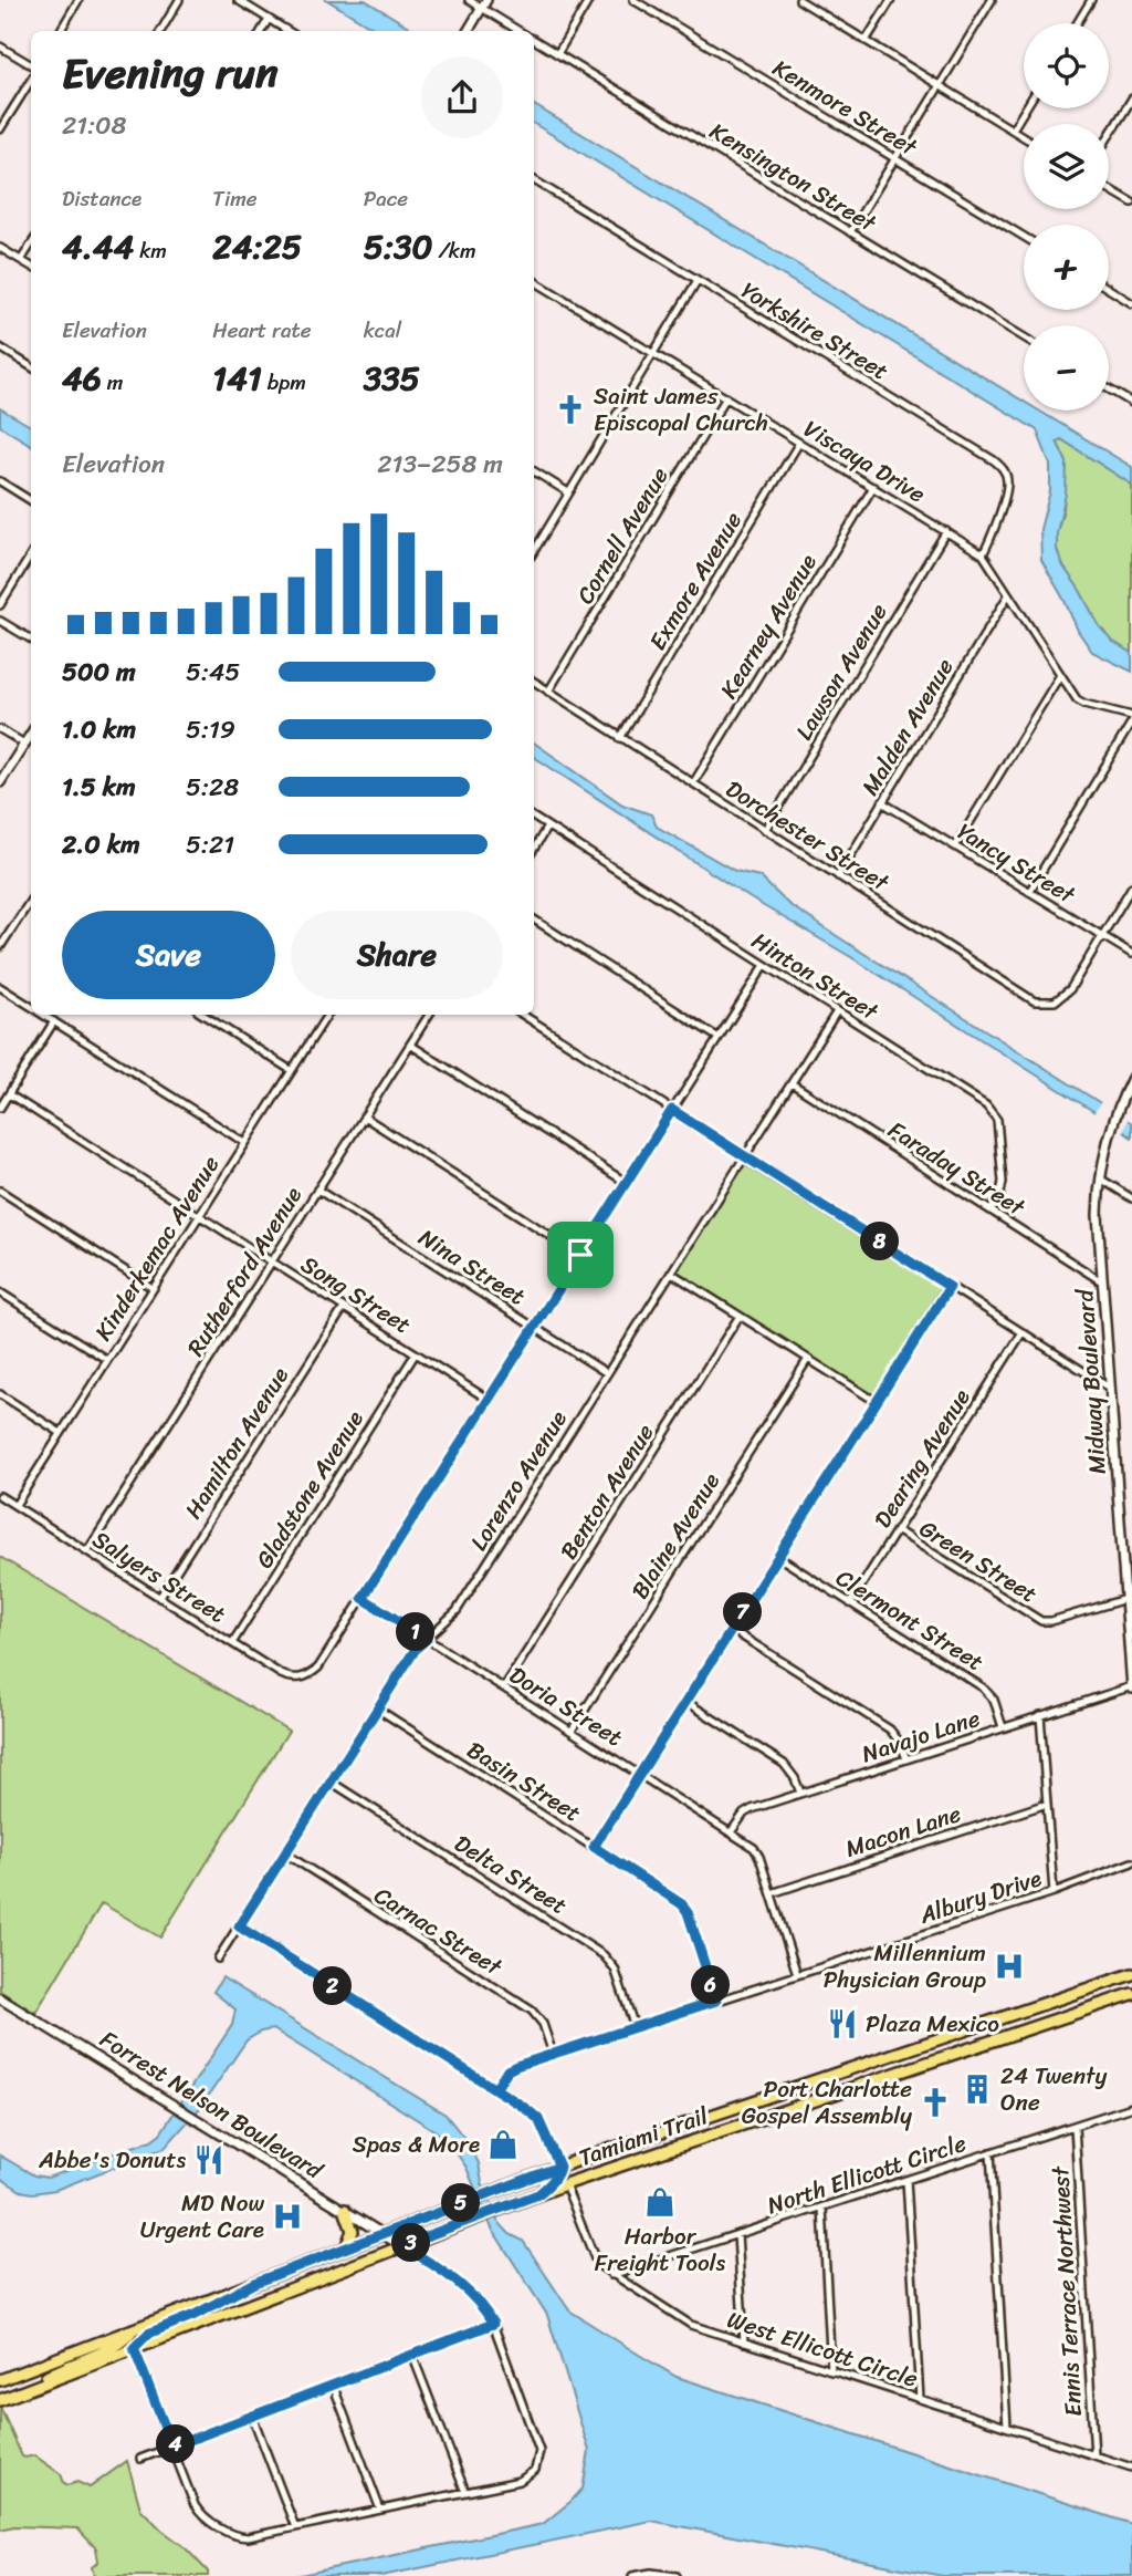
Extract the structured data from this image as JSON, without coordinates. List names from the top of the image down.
{
  "streets": {
    "main road": ["Tamiami Trail"],
    "street": [
      "Kenmore Street",
      "Kensington Street",
      "Yorkshire Street",
      "Viscaya Drive",
      "Cornell Avenue",
      "Exmore Avenue",
      "Kearney Avenue",
      "Lawson Avenue",
      "Malden Avenue",
      "Dorchester Street",
      "Yancy Street",
      "Hinton Street",
      "Faraday Street",
      "Kinderkemac Avenue",
      "Nina Street",
      "Rutherford Avenue",
      "Song Street",
      "Midway Boulevard",
      "Hamilton Avenue",
      "Dearing Avenue",
      "Lorenzo Avenue",
      "Gladstone Avenue",
      "Benton Avenue",
      "Blaine Avenue",
      "Green Street",
      "Salyers Street",
      "Clermont Street",
      "Doria Street",
      "Navajo Lane",
      "Basin Street",
      "Macon Lane",
      "Delta Street",
      "Albury Drive",
      "Carnac Street",
      "Forrest Nelson Boulevard",
      "North Ellicott Circle",
      "Ennis Terrace Northwest",
      "West Ellicott Circle"
    ]
  },
  "crossings": [
    ["Yorkshire Street", "Viscaya Drive"],
    ["Viscaya Drive", "Cornell Avenue"],
    ["Viscaya Drive", "Exmore Avenue"],
    ["Viscaya Drive", "Kearney Avenue"],
    ["Viscaya Drive", "Lawson Avenue"],
    ["Viscaya Drive", "Malden Avenue"],
    ["Cornell Avenue", "Dorchester Street"],
    ["Exmore Avenue", "Dorchester Street"],
    ["Kearney Avenue", "Dorchester Street"],
    ["Lawson Avenue", "Dorchester Street"],
    ["Malden Avenue", "Dorchester Street"],
    ["Malden Avenue", "Yancy Street"],
    ["Dorchester Street", "Yancy Street"],
    ["Hinton Street", "Faraday Street"],
    ["Hinton Street", "Lorenzo Avenue"],
    ["Faraday Street", "Midway Boulevard"],
    ["Faraday Street", "Lorenzo Avenue"],
    ["Kinderkemac Avenue", "Song Street"],
    ["Kinderkemac Avenue", "Salyers Street"],
    ["Nina Street", "Rutherford Avenue"],
    ["Nina Street", "Lorenzo Avenue"],
    ["Rutherford Avenue", "Song Street"],
    ["Rutherford Avenue", "Salyers Street"],
    ["Song Street", "Hamilton Avenue"],
    ["Song Street", "Gladstone Avenue"],
    ["Midway Boulevard", "Green Street"],
    ["Midway Boulevard", "Navajo Lane"],
    ["Hamilton Avenue", "Salyers Street"],
    ["Dearing Avenue", "Green Street"],
    ["Dearing Avenue", "Clermont Street"],
    ["Lorenzo Avenue", "Doria Street"],
    ["Lorenzo Avenue", "Basin Street"],
    ["Lorenzo Avenue", "Delta Street"],
    ["Lorenzo Avenue", "Carnac Street"],
    ["Gladstone Avenue", "Salyers Street"],
    ["Benton Avenue", "Doria Street"],
    ["Blaine Avenue", "Doria Street"],
    ["Salyers Street", "Doria Street"],
    ["Clermont Street", "Navajo Lane"],
    ["Doria Street", "Navajo Lane"],
    ["Doria Street", "Macon Lane"],
    ["Doria Street", "Albury Drive"],
    ["Basin Street", "Albury Drive"],
    ["Delta Street", "Albury Drive"],
    ["Albury Drive", "Carnac Street"],
    ["Forrest Nelson Boulevard", "Tamiami Trail"],
    ["Tamiami Trail", "West Ellicott Circle"],
    ["North Ellicott Circle", "Ennis Terrace Northwest"],
    ["North Ellicott Circle", "West Ellicott Circle"],
    ["Ennis Terrace Northwest", "West Ellicott Circle"]
  ],
  "places": {
    "church": ["Saint James Episcopal Church", "Port Charlotte Gospel Assembly"],
    "hospital": ["Millennium Physician Group", "MD Now Urgent Care"],
    "restaurant": ["Plaza Mexico", "Abbe's Donuts"],
    "building": ["24 Twenty One"],
    "shop": ["Spas & More", "Harbor Freight Tools"]
  },
  "page": {
    "map_buttons": ["+", "−"],
    "heading": ["Evening run", "21:08"],
    "stats": [
      ["Distance", "4.44 km"],
      ["Time", "24:25"],
      ["Pace", "5:30 /km"],
      ["Elevation", "46 m"],
      ["Heart rate", "141 bpm"],
      ["kcal", "335"]
    ],
    "chart": ["Elevation", "213–258 m"],
    "list": [
      {
        "name": "500 m",
        "note": "5:45"
      },
      {
        "name": "1.0 km",
        "note": "5:19"
      },
      {
        "name": "1.5 km",
        "note": "5:28"
      },
      {
        "name": "2.0 km",
        "note": "5:21"
      }
    ],
    "buttons": ["Save", "Share"],
    "pins": [
      "8",
      "7",
      "1",
      "6",
      "2",
      "5",
      "3",
      "4"
    ]
  }
}
